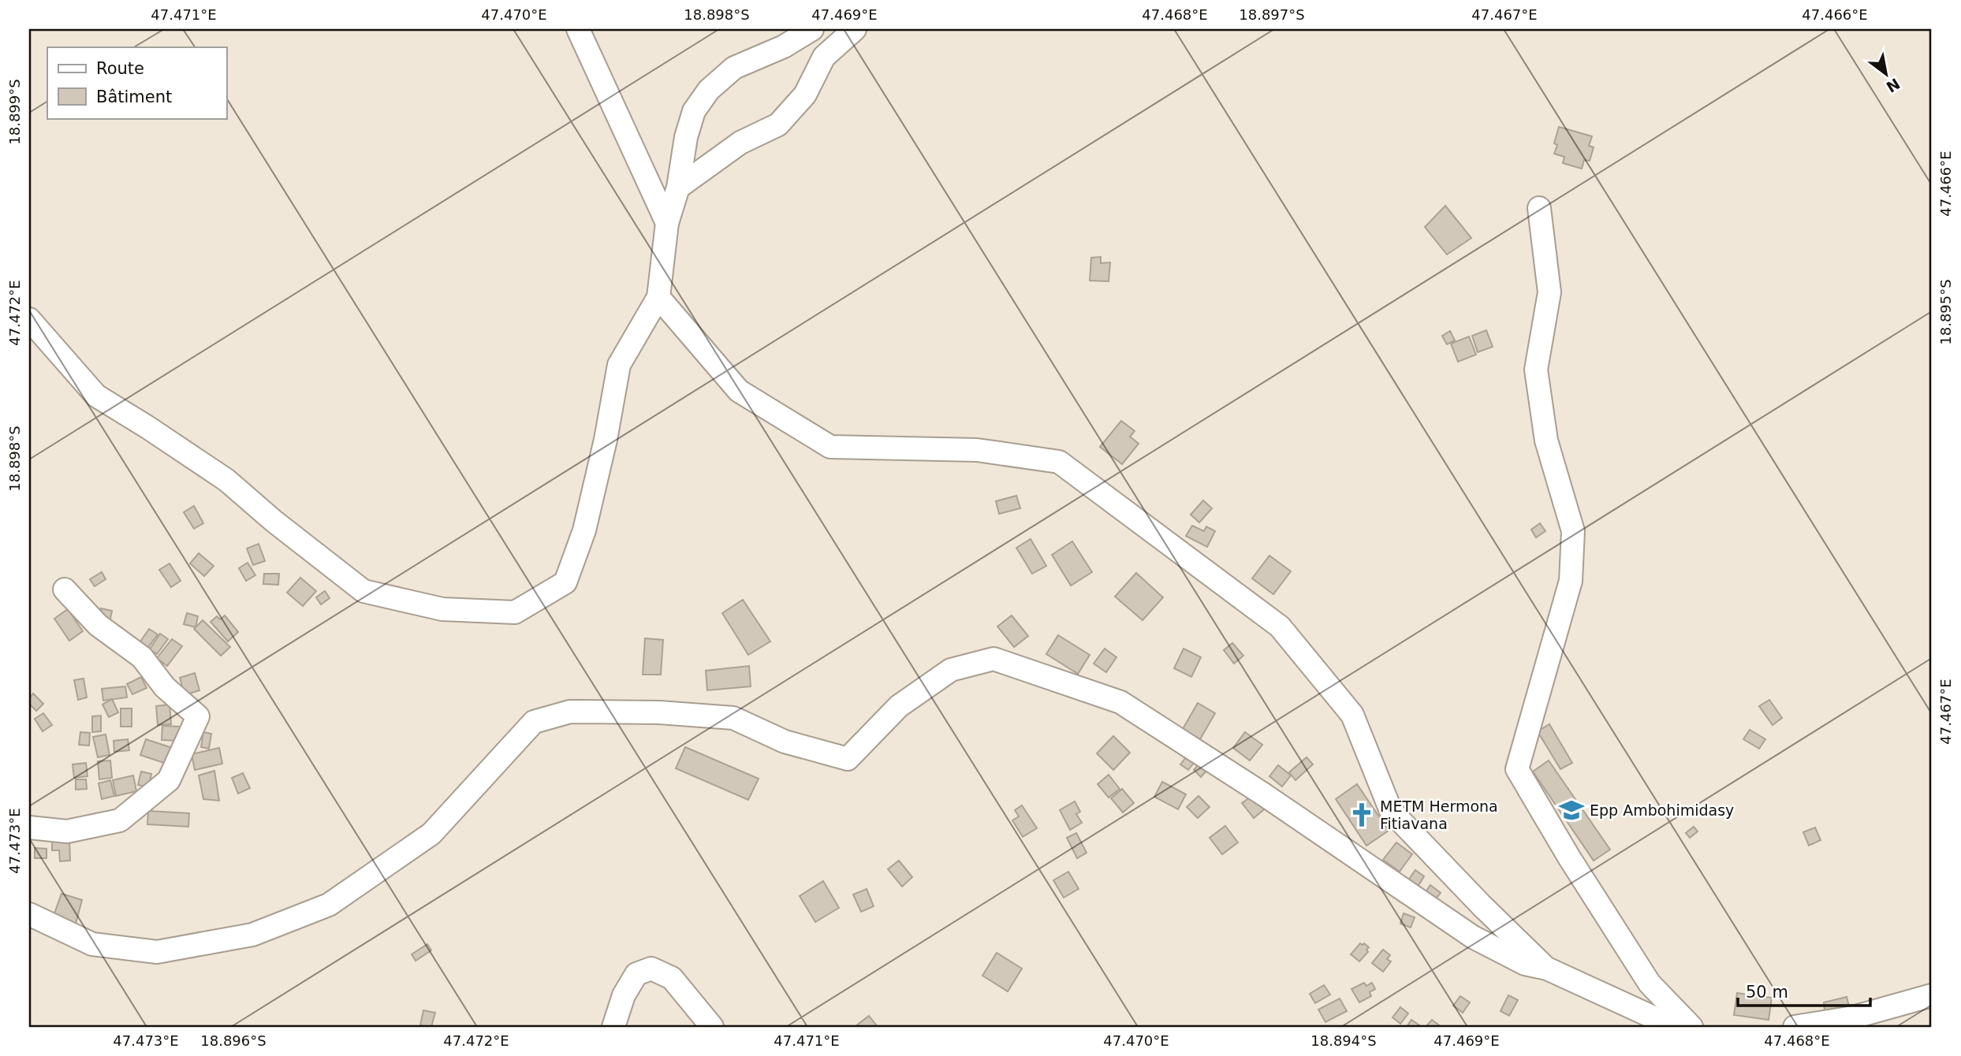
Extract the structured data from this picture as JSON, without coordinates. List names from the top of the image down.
{
  "places": {
    "school or university": ["Epp Ambohimidasy"],
    "church": ["METM Hermona Fitiavana"]
  },
  "legend": ["Route", "Bâtiment"],
  "scale_bar": "50 m",
  "north": "bottom right",
  "coordinates": [
    "47.471°E",
    "47.470°E",
    "18.898°S",
    "47.469°E",
    "47.468°E",
    "18.897°S",
    "47.467°E",
    "47.466°E",
    "18.899°S",
    "18.895°S",
    "47.472°E",
    "47.473°E",
    "18.896°S",
    "18.894°S"
  ]
}
